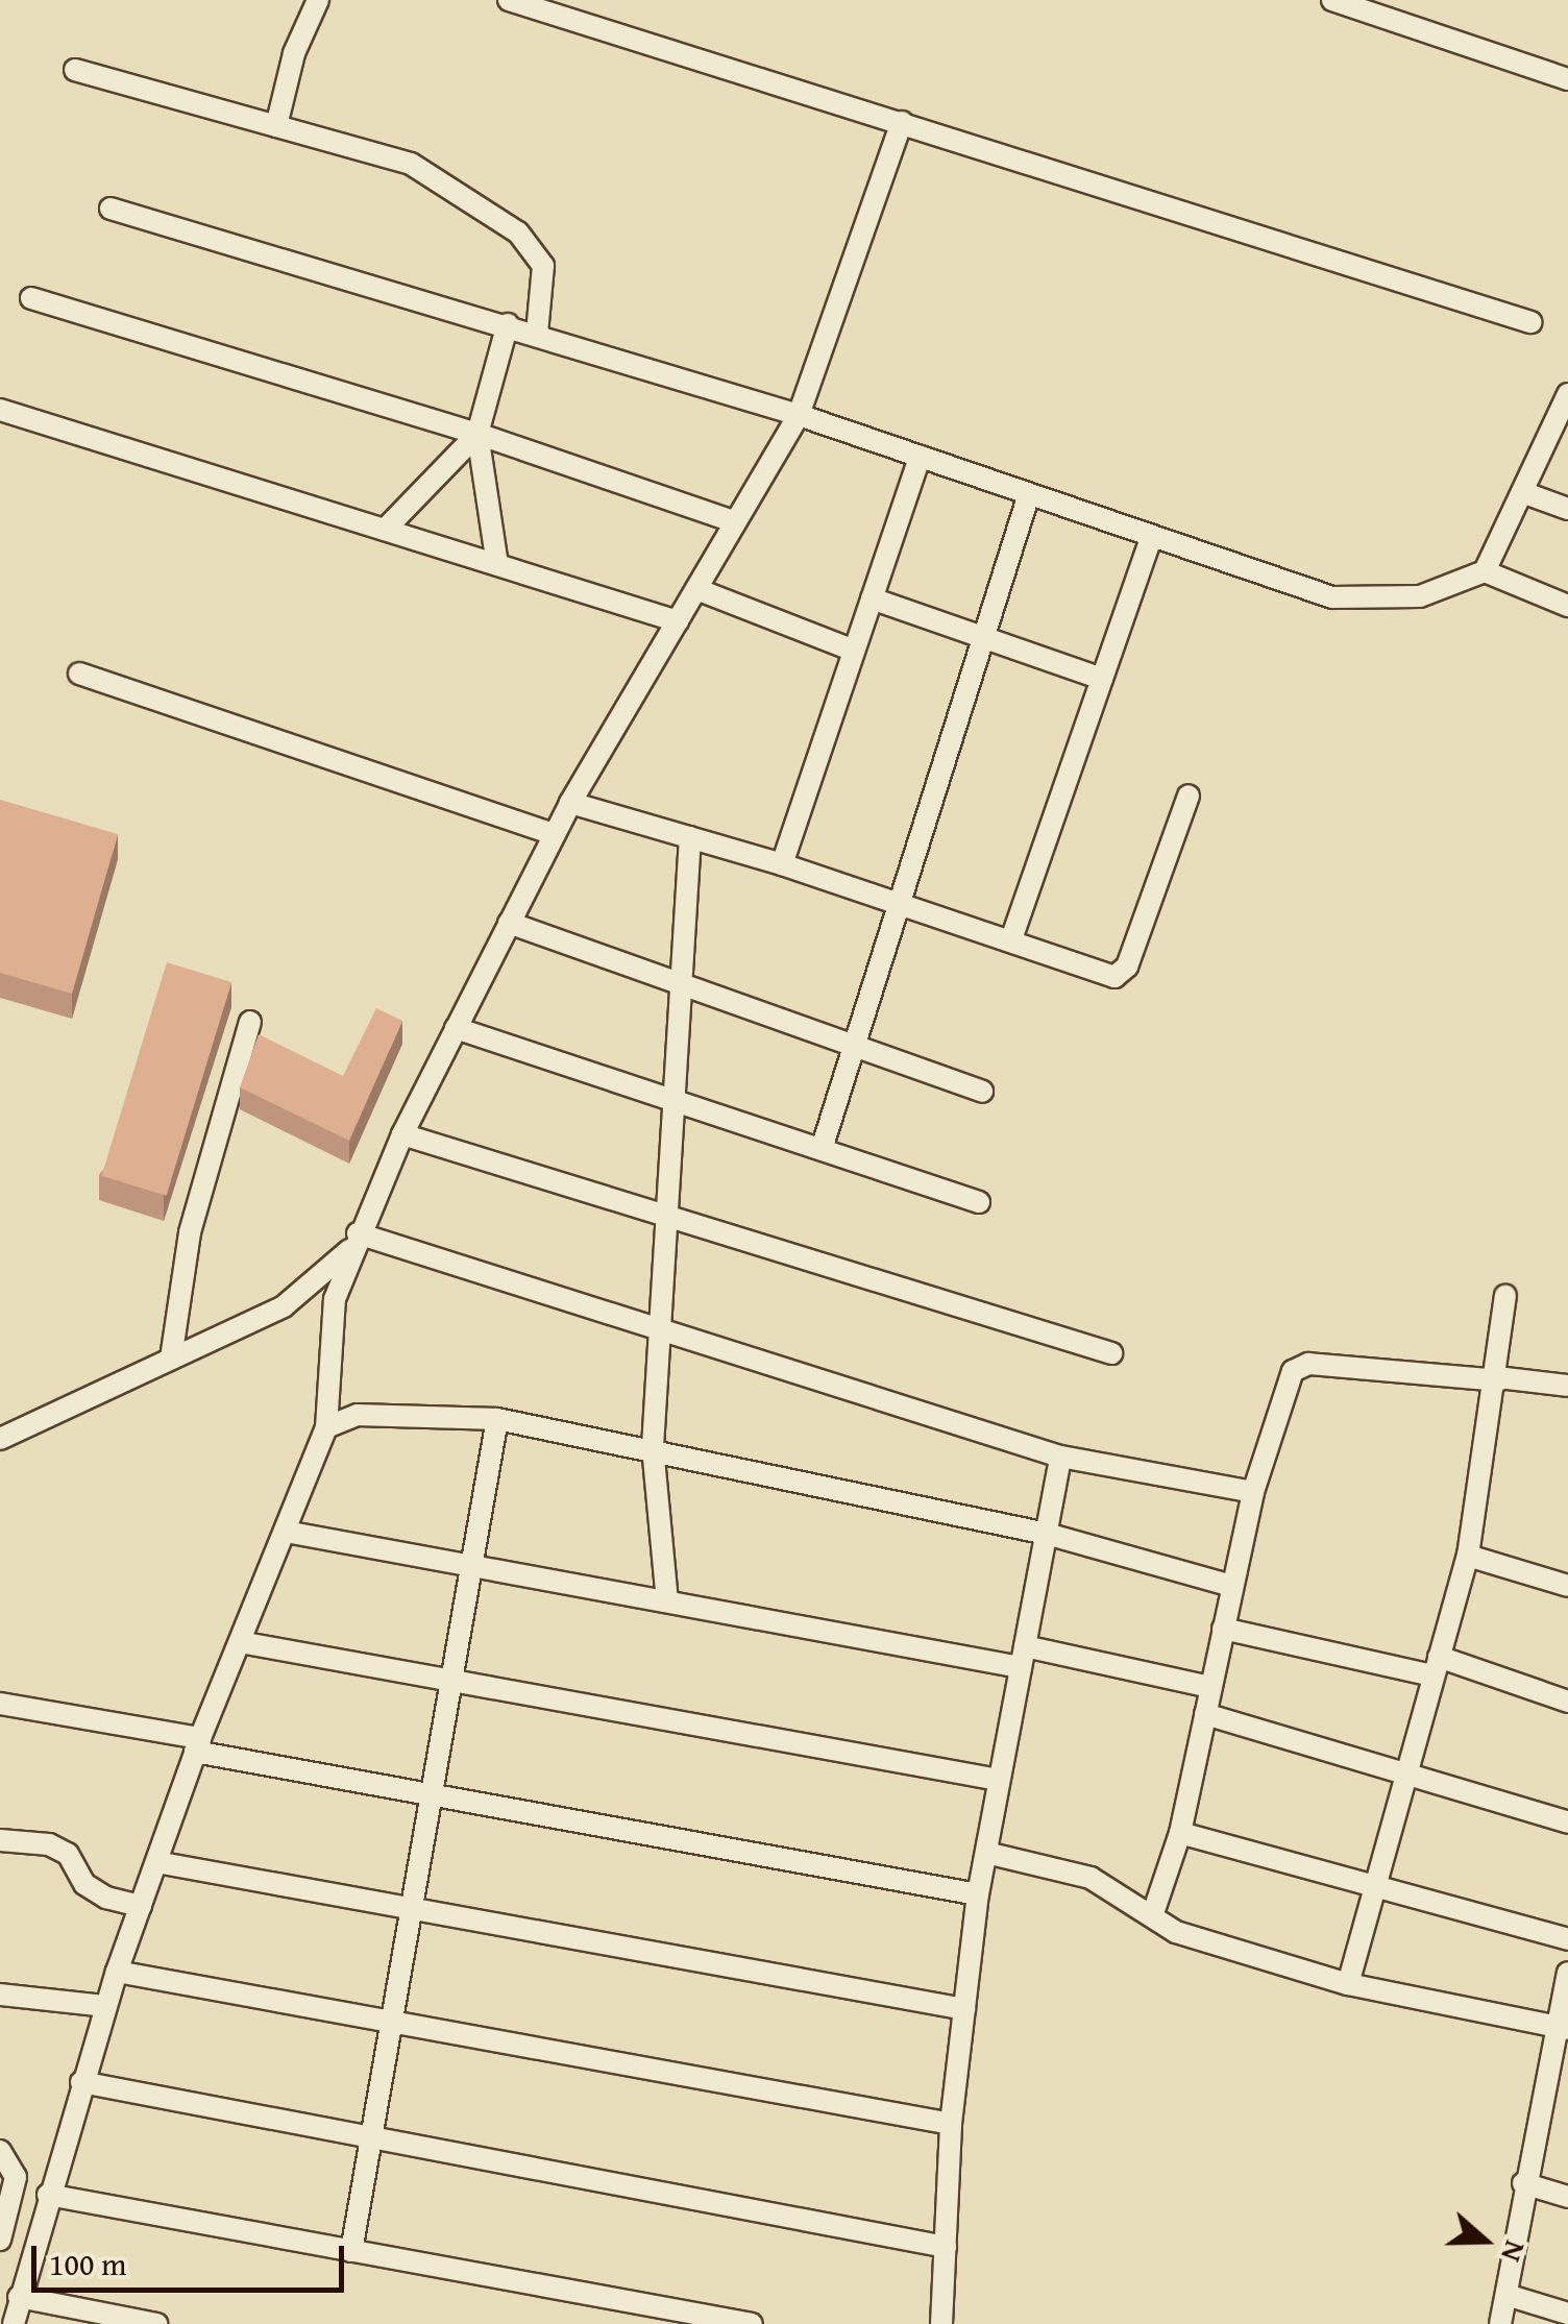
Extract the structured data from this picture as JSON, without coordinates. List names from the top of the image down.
{
  "scale_bar": "100 m",
  "north": "right"
}
